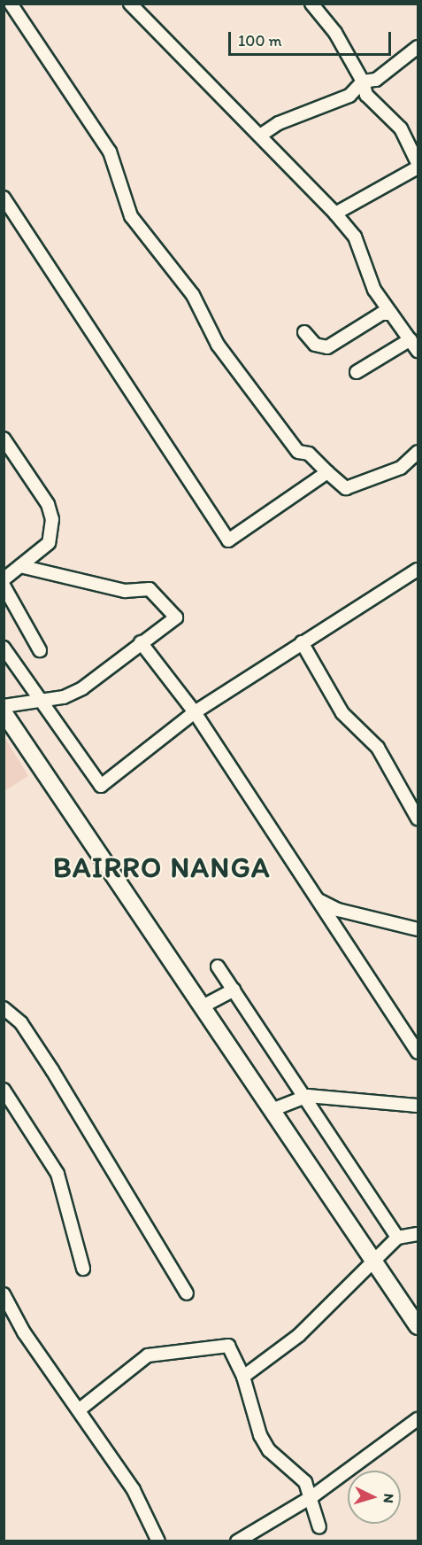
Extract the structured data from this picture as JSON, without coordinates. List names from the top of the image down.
{
  "districts": ["BAIRRO NANGA"],
  "scale_bar": "100 m",
  "north": "right"
}
